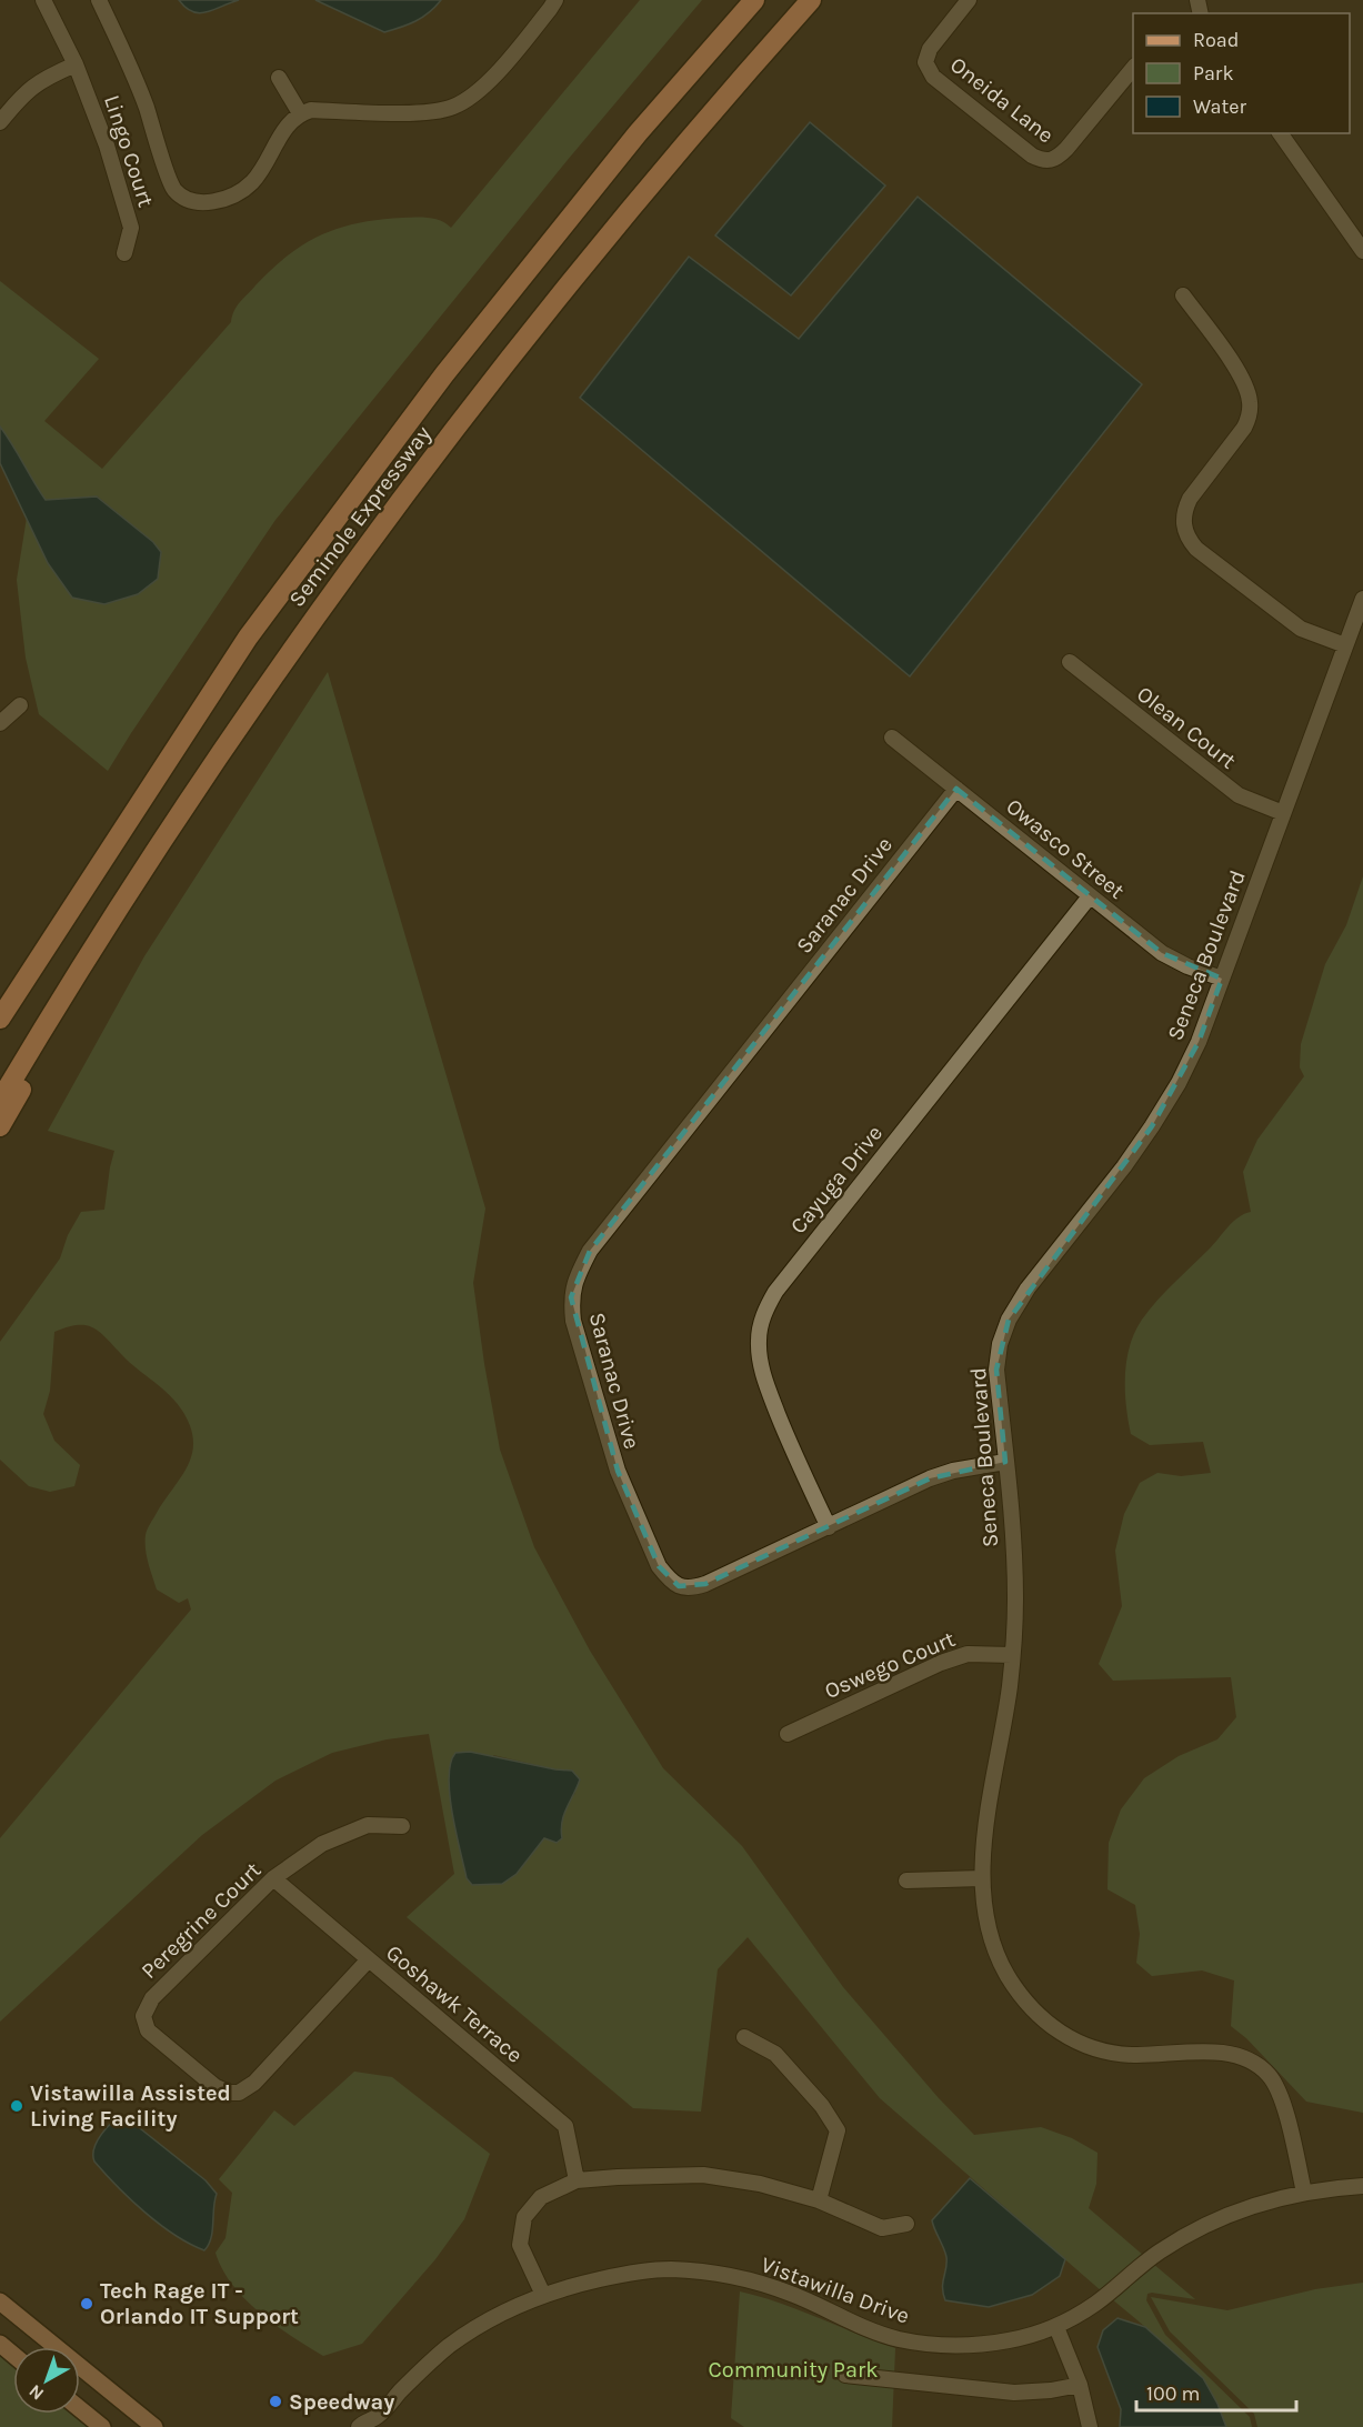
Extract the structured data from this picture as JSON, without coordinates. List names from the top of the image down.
{
  "streets": {
    "highway": ["Seminole Expressway"],
    "street": [
      "Oneida Lane",
      "Lingo Court",
      "Olean Court",
      "Owasco Street",
      "Saranac Drive",
      "Seneca Boulevard",
      "Cayuga Drive",
      "Oswego Court",
      "Peregrine Court",
      "Goshawk Terrace",
      "Vistawilla Drive"
    ]
  },
  "crossings": [
    ["Olean Court", "Seneca Boulevard"],
    ["Owasco Street", "Saranac Drive"],
    ["Owasco Street", "Seneca Boulevard"],
    ["Owasco Street", "Cayuga Drive"],
    ["Saranac Drive", "Seneca Boulevard"],
    ["Saranac Drive", "Cayuga Drive"],
    ["Seneca Boulevard", "Oswego Court"],
    ["Seneca Boulevard", "Vistawilla Drive"],
    ["Peregrine Court", "Goshawk Terrace"]
  ],
  "parks": ["Community Park"],
  "places": ["Vistawilla Assisted Living Facility", "Tech Rage IT - Orlando IT Support", "Speedway"],
  "legend": ["Road", "Park", "Water"],
  "scale_bar": "100 m",
  "north": "bottom left"
}
